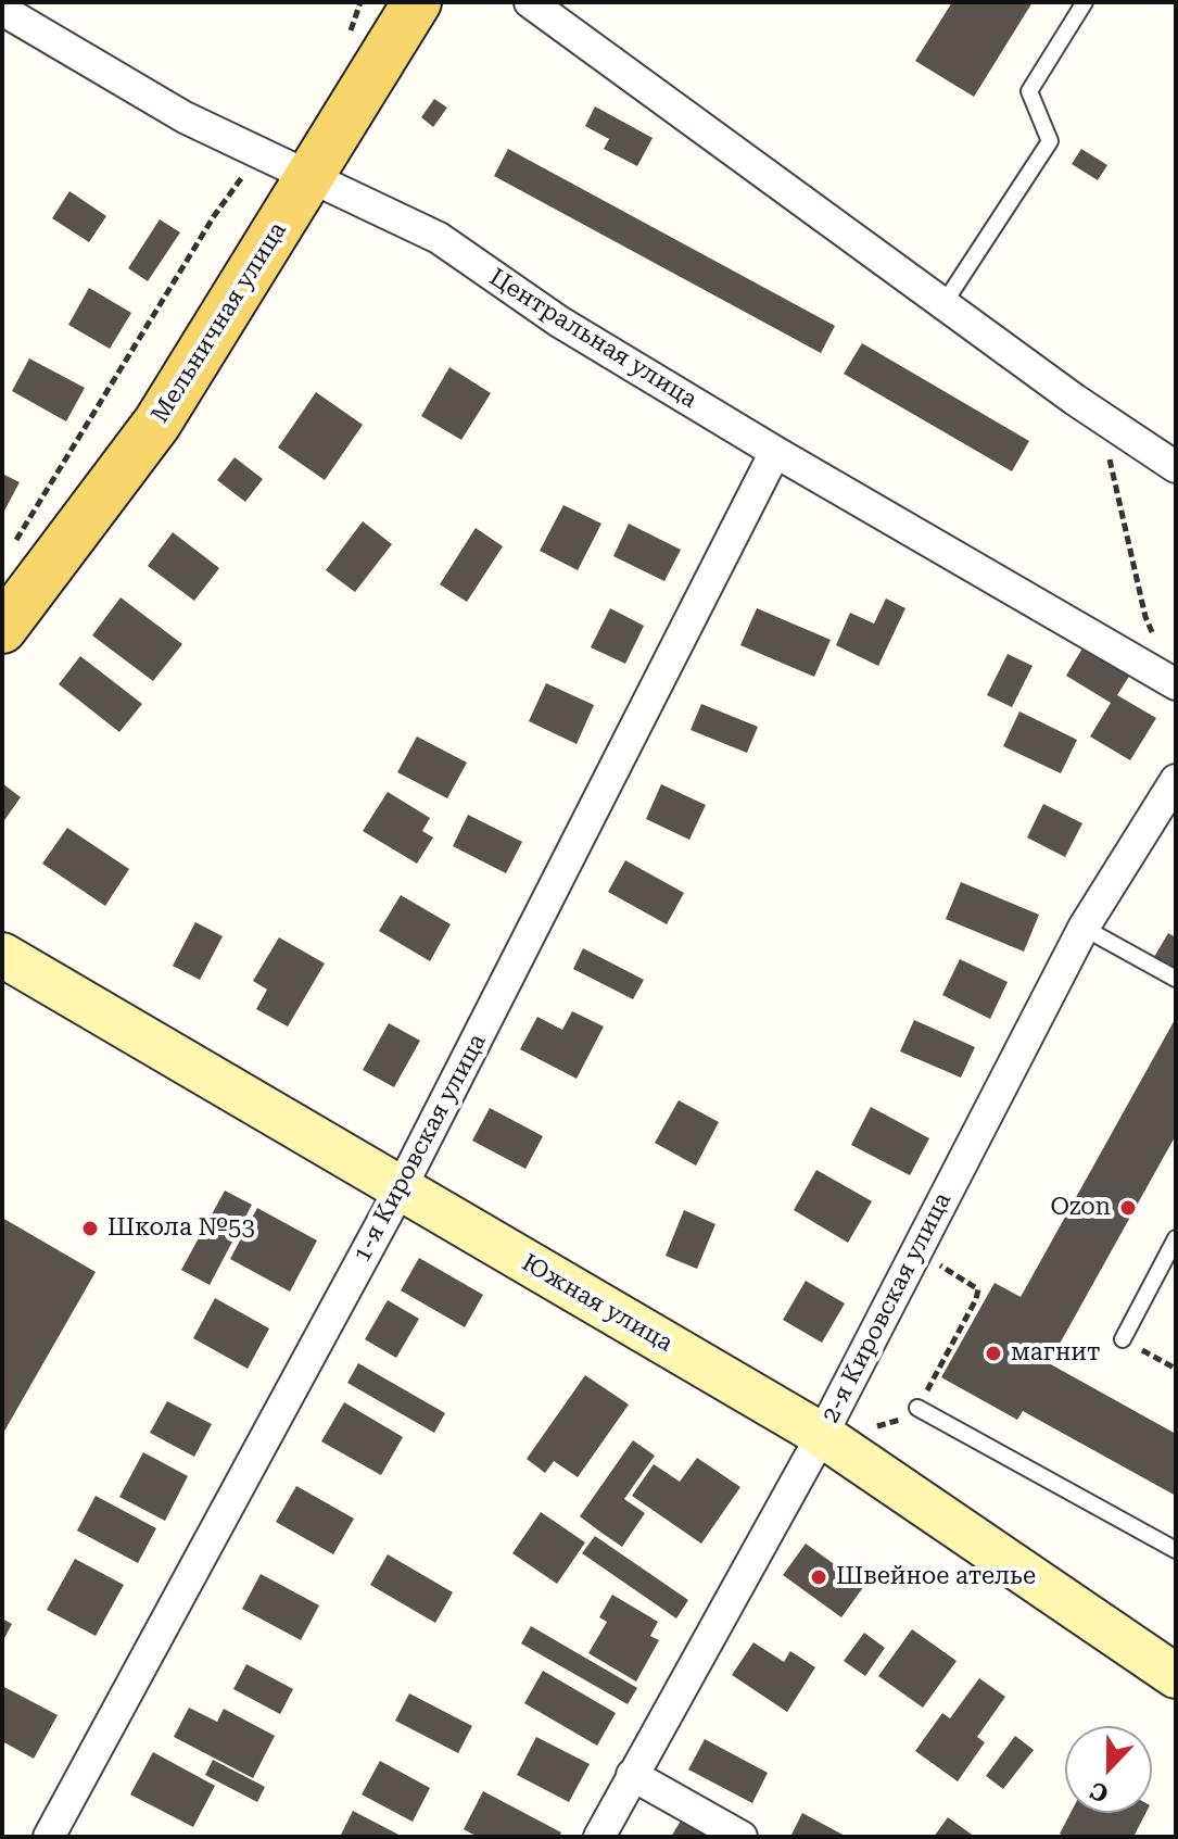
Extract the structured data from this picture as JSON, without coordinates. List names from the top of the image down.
{
  "streets": {
    "main road": ["Мельничная улица"],
    "street": [
      "Центральная улица",
      "1-я Кировская улица",
      "Южная улица",
      "2-я Кировская улица"
    ]
  },
  "crossings": [
    ["Мельничная улица", "Центральная улица"],
    ["Центральная улица", "1-я Кировская улица"],
    ["1-я Кировская улица", "Южная улица"],
    ["Южная улица", "2-я Кировская улица"]
  ],
  "places": [
    "Ozon",
    "Школа №53",
    "магнит",
    "Швейное ателье"
  ],
  "north": "bottom"
}
